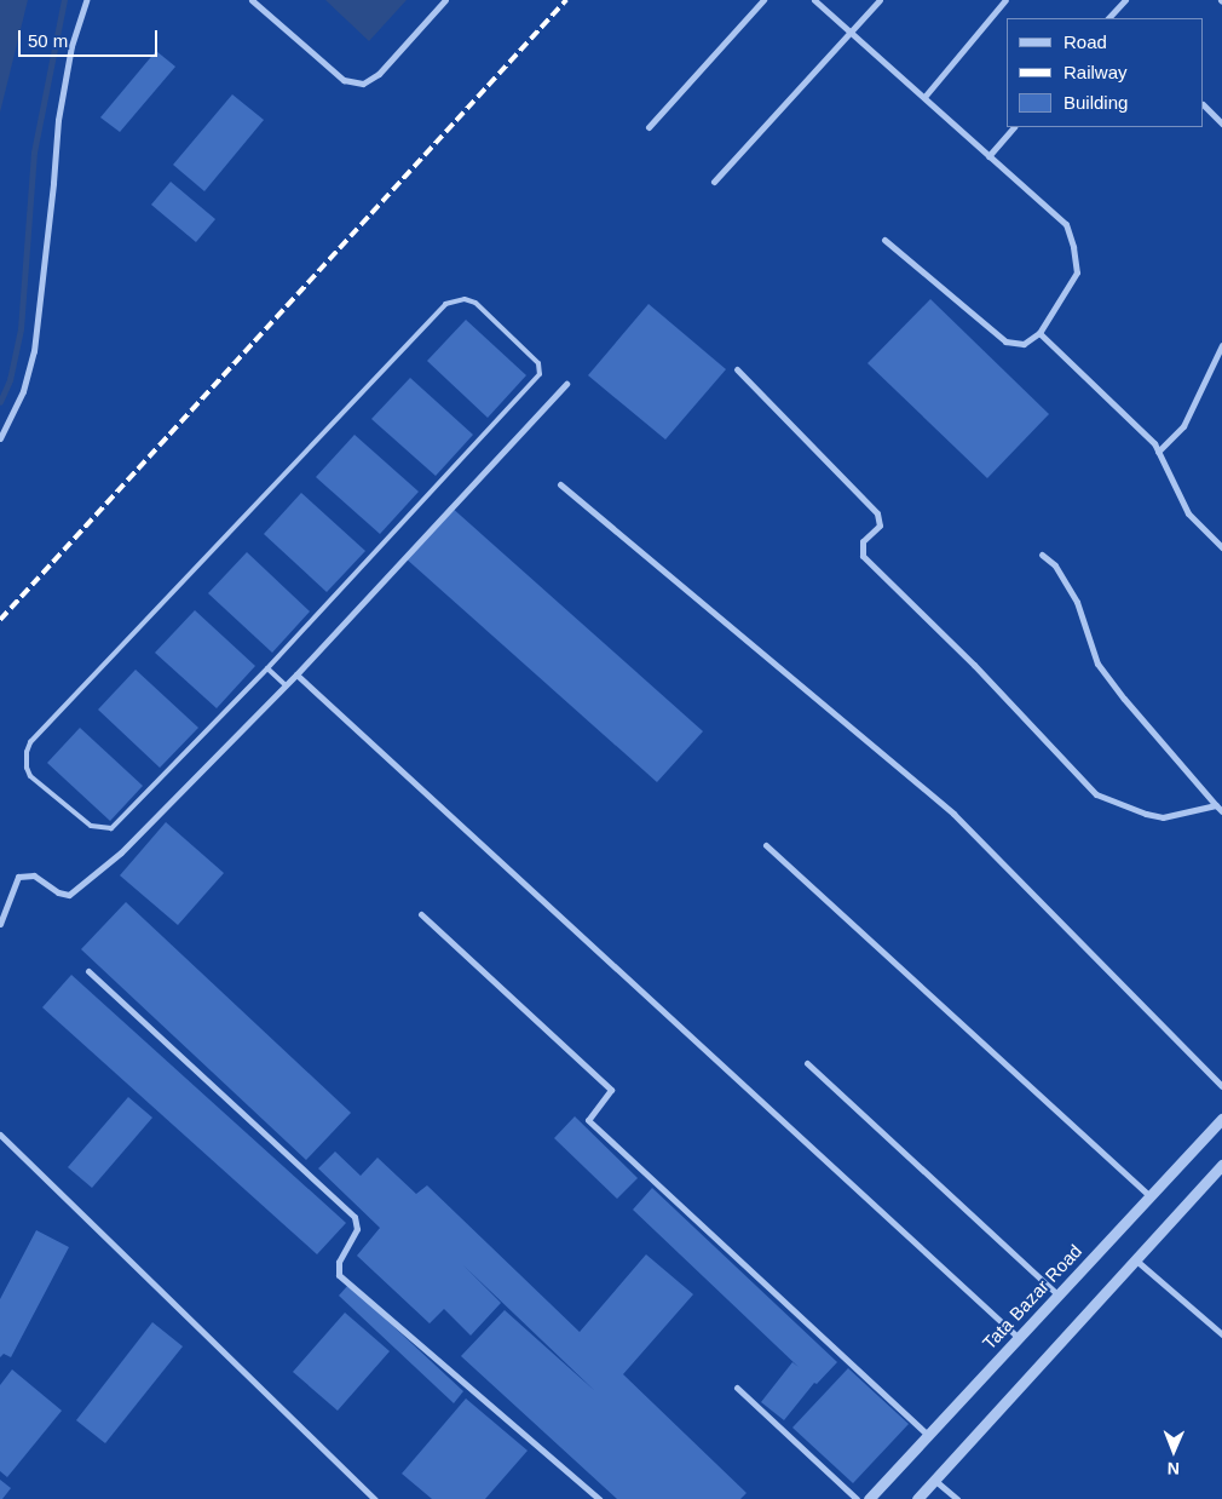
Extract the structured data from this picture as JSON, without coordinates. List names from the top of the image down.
{
  "streets": {
    "street": ["Tata Bazar Road"]
  },
  "legend": ["Road", "Railway", "Building"],
  "scale_bar": "50 m",
  "north": "bottom"
}
